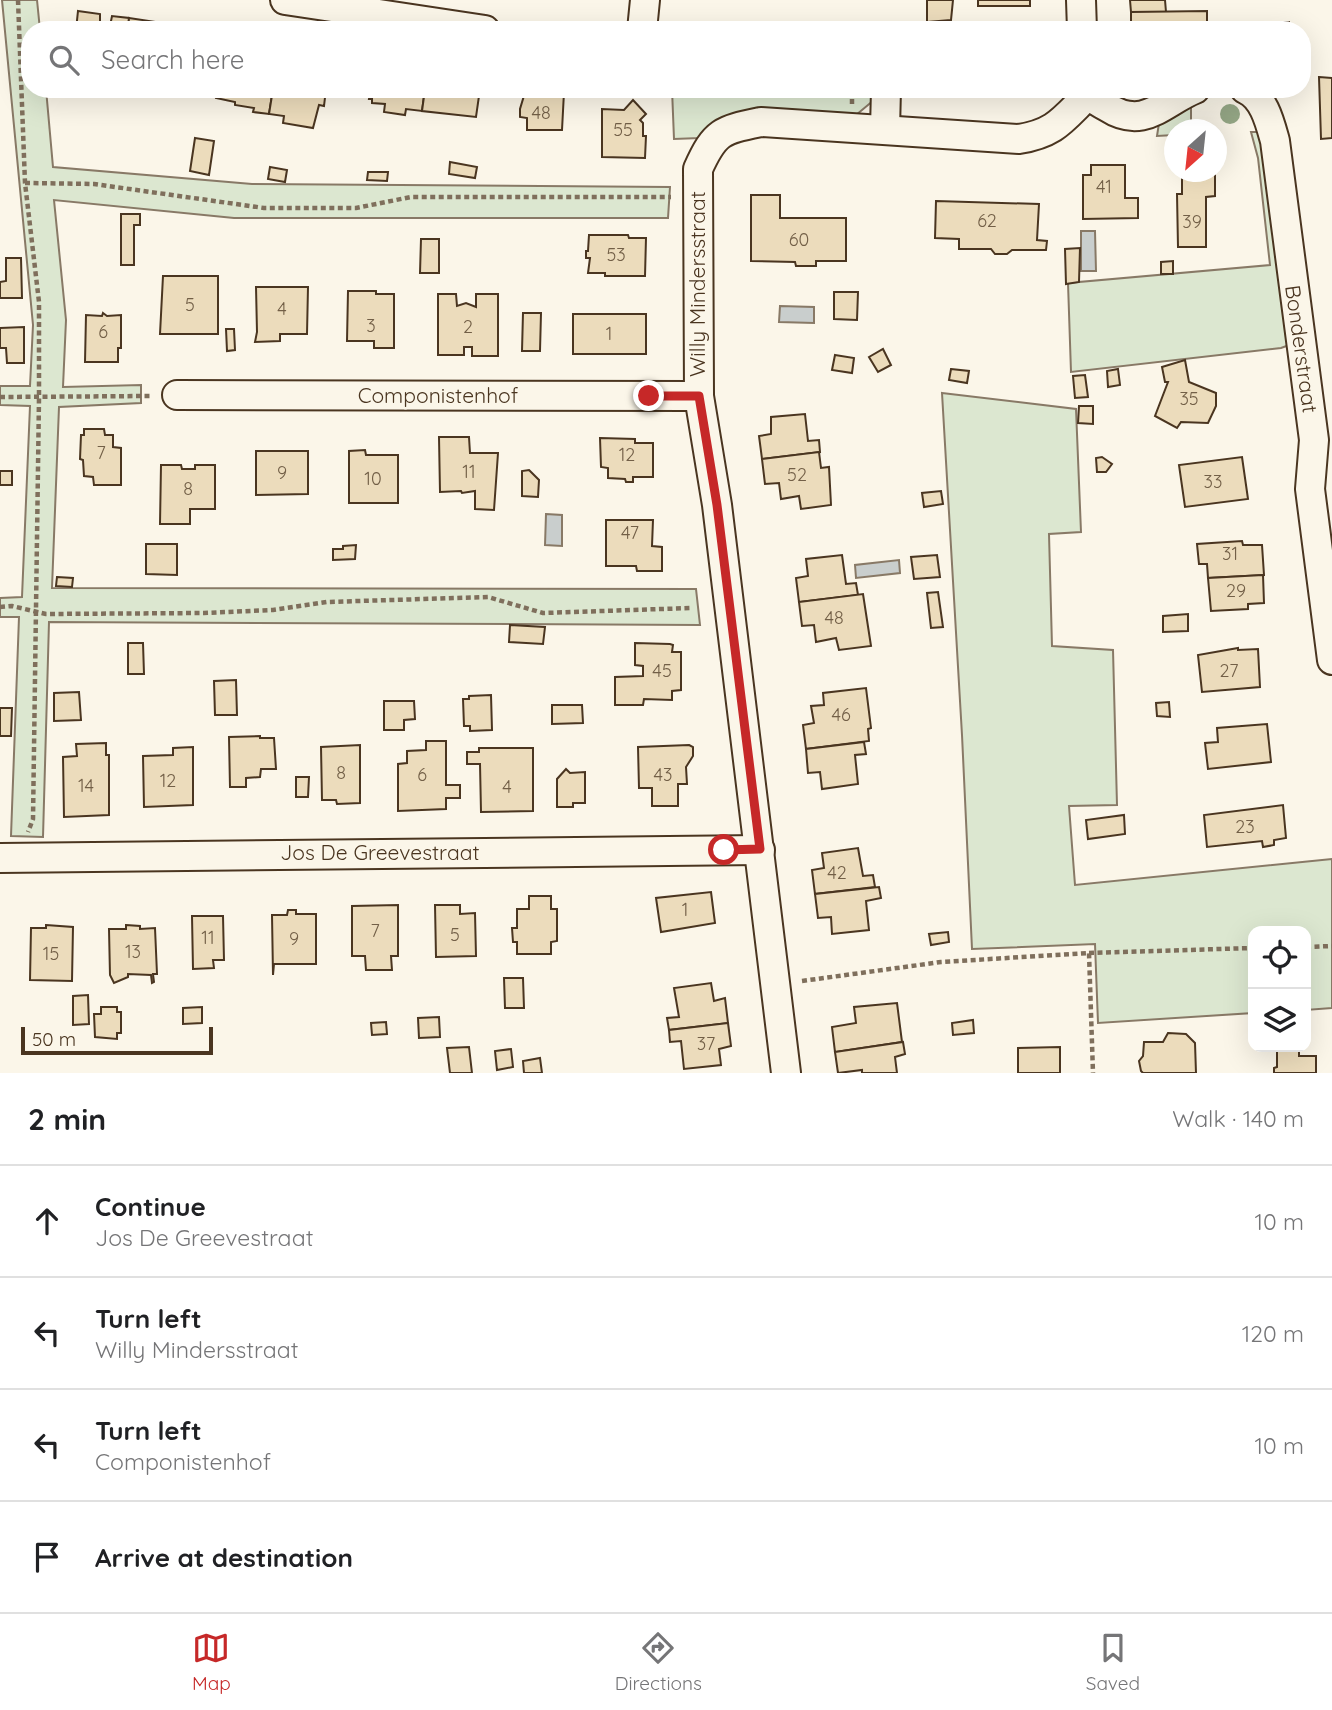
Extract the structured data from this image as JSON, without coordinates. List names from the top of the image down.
{
  "streets": {
    "street": [
      "Willy Mindersstraat",
      "Bonderstraat",
      "Componistenhof",
      "Jos De Greevestraat"
    ]
  },
  "crossings": [
    ["Willy Mindersstraat", "Componistenhof"],
    ["Willy Mindersstraat", "Jos De Greevestraat"]
  ],
  "house_numbers": [
    "48",
    "55",
    "41",
    "62",
    "39",
    "60",
    "53",
    "5",
    "4",
    "3",
    "2",
    "6",
    "1",
    "35",
    "7",
    "12",
    "11",
    "9",
    "52",
    "10",
    "33",
    "8",
    "47",
    "31",
    "29",
    "48",
    "45",
    "27",
    "46",
    "8",
    "6",
    "43",
    "12",
    "14",
    "4",
    "23",
    "42",
    "1",
    "7",
    "5",
    "11",
    "9",
    "13",
    "15",
    "37"
  ],
  "scale_bar": "50 m",
  "north": "bottom left",
  "page": {
    "search": "Search here",
    "scale": "50 m",
    "heading": ["2 min", "Walk · 140 m"],
    "list": [
      ["Continue", "Jos De Greevestraat", "10 m"],
      ["Turn left", "Willy Mindersstraat", "120 m"],
      ["Turn left", "Componistenhof", "10 m"],
      "Arrive at destination"
    ],
    "nav": ["Map", "Directions", "Saved"]
  }
}
